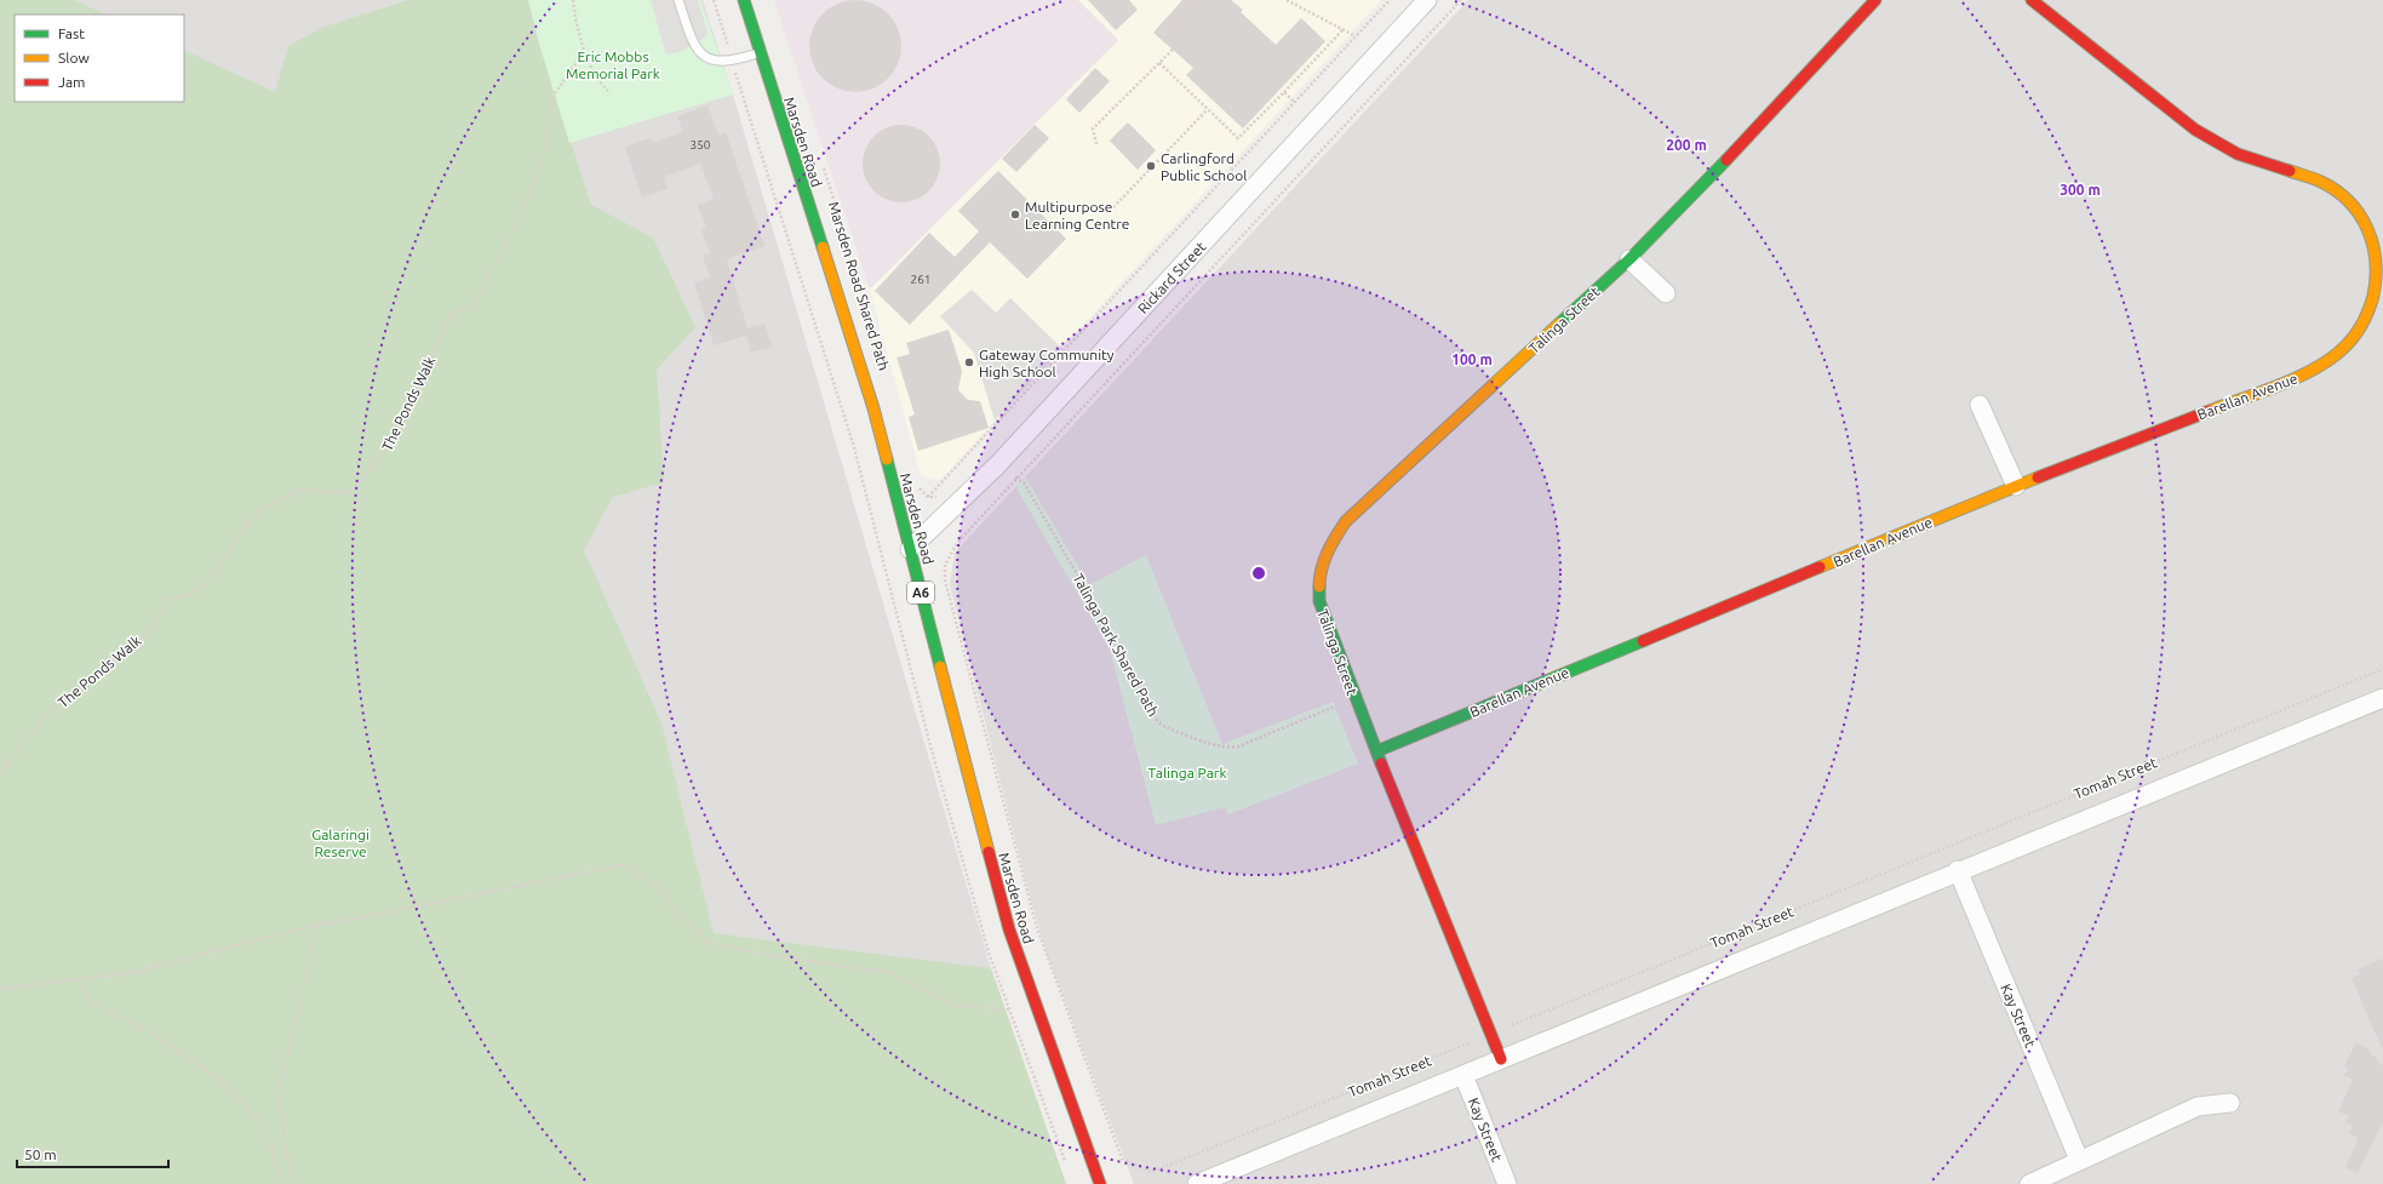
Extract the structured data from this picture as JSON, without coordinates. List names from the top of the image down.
{
  "streets": {
    "main road": [
      "Marsden Road",
      "Talinga Street",
      "Barellan Avenue",
      "A6"
    ],
    "street": ["Rickard Street", "Tomah Street", "Kay Street"],
    "path": ["Marsden Road Shared Path", "The Ponds Walk", "Talinga Park Shared Path"]
  },
  "crossings": [
    ["Marsden Road", "Rickard Street"],
    ["Marsden Road", "Tomah Street"],
    ["Rickard Street", "Talinga Park Shared Path"],
    ["Talinga Street", "Barellan Avenue"],
    ["Talinga Street", "Tomah Street"],
    ["Tomah Street", "Kay Street"]
  ],
  "parks": ["Eric Mobbs Memorial Park", "Talinga Park", "Galaringi Reserve"],
  "places": ["Carlingford Public School", "Multipurpose Learning Centre", "Gateway Community High School"],
  "house_numbers": ["350", "261"],
  "legend": ["Fast", "Slow", "Jam"],
  "scale_bar": "50 m",
  "rings": ["200 m", "300 m", "100 m"]
}
